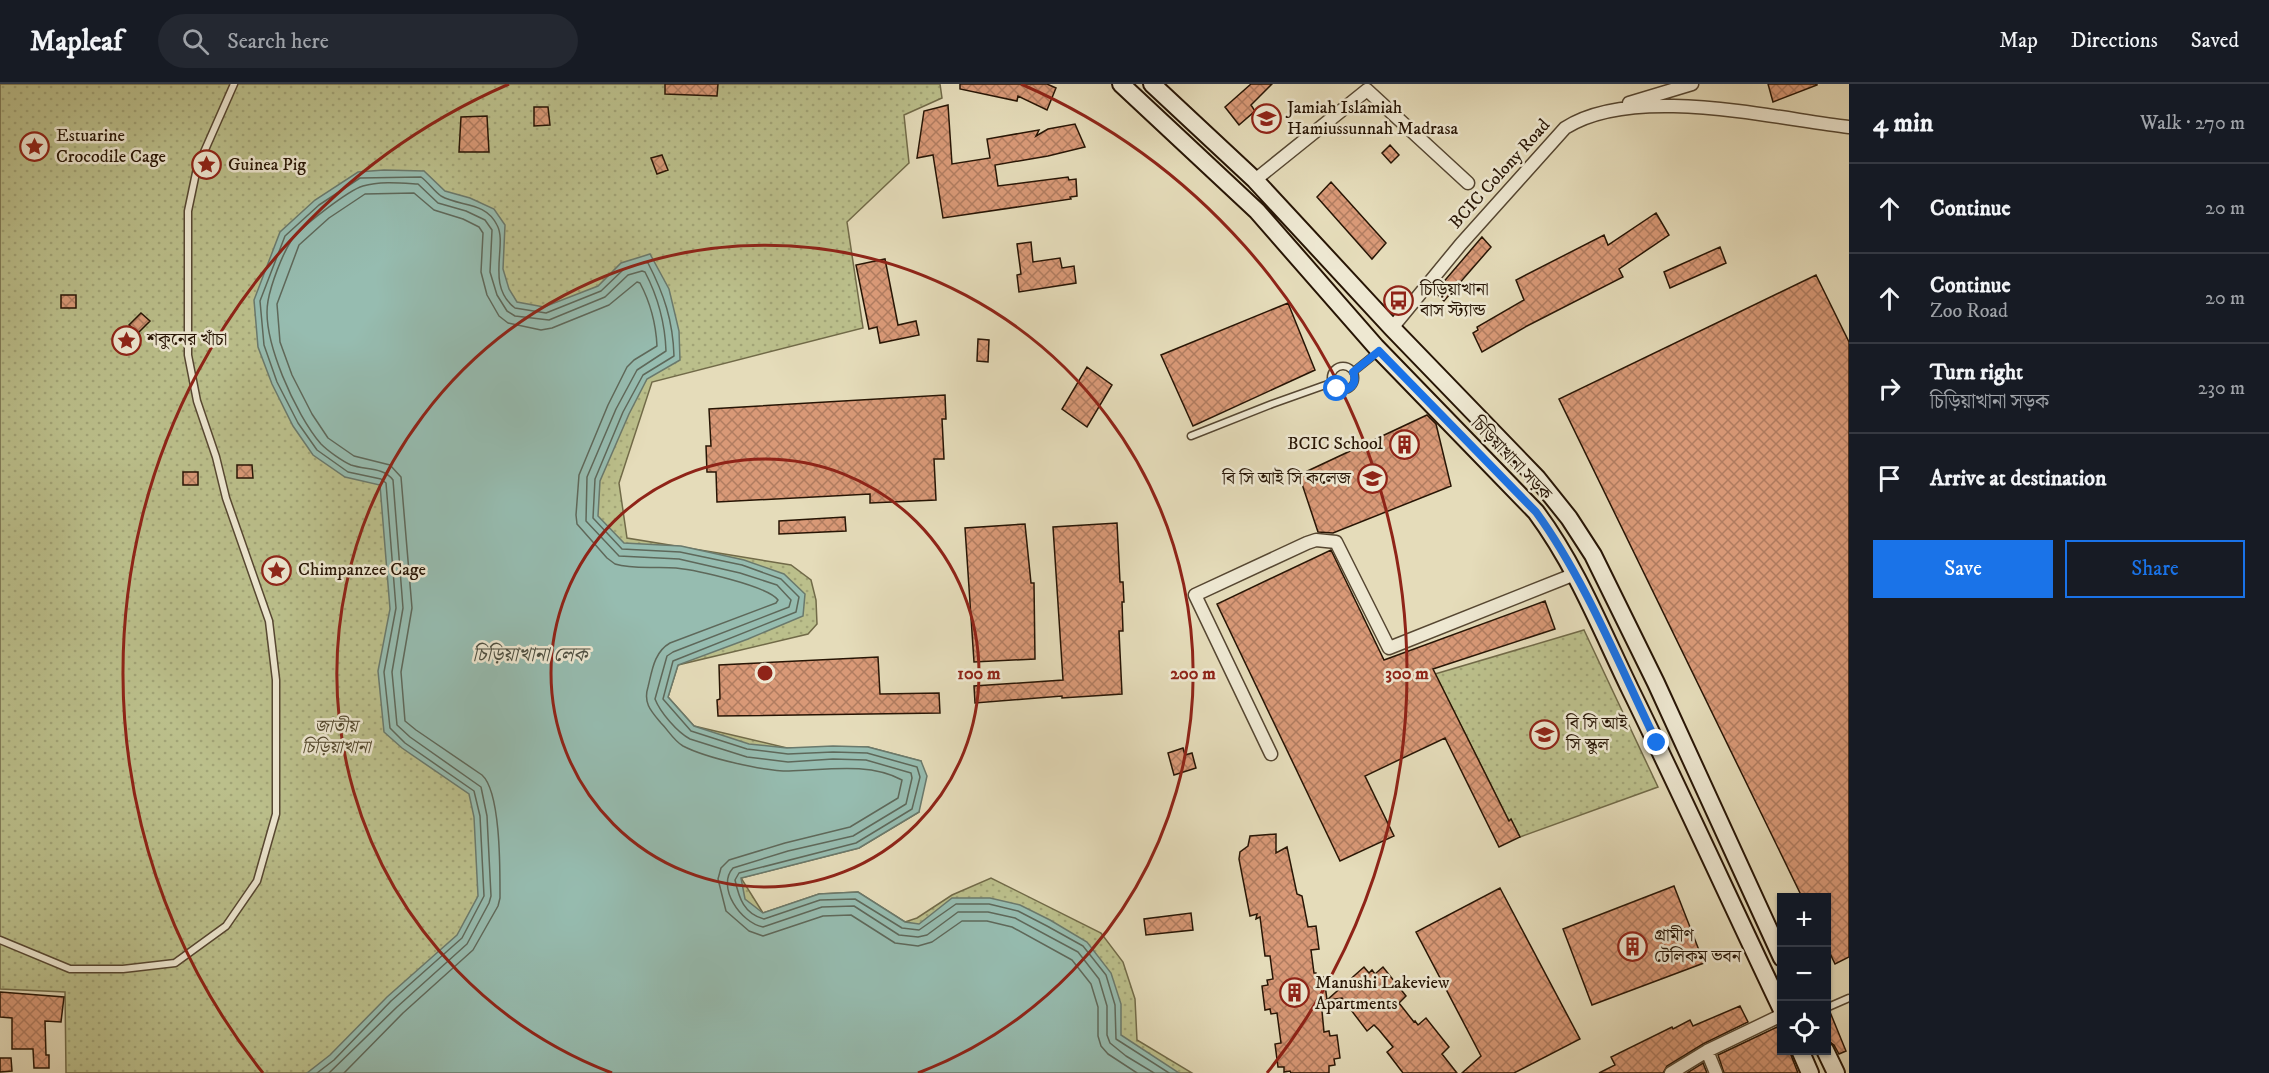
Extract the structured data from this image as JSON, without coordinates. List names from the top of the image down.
{
  "streets": {
    "main road": ["চিড়িয়াখানা সড়ক"],
    "street": ["BCIC Colony Road"]
  },
  "crossings": [
    ["BCIC Colony Road", "চিড়িয়াখানা সড়ক"]
  ],
  "water": ["চিড়িয়াখানা লেক"],
  "parks": ["জাতীয় চিড়িয়াখানা"],
  "places": {
    "school or university": ["Jamiah Islamiah Hamiussunnah Madrasa", "বি সি আই সি কলেজ", "বি সি আই সি স্কুল"],
    "place": [
      "Estuarine Crocodile Cage",
      "Guinea Pig",
      "শকুনের খাঁচা",
      "Chimpanzee Cage"
    ],
    "bus stop": ["চিড়িয়াখানা বাস স্ট্যান্ড"],
    "building": ["BCIC School", "গ্রামীণ টেলিকম ভবন", "Manushi Lakeview Apartments"]
  },
  "page": {
    "header": "Mapleaf",
    "search": "Search here",
    "nav": ["Map", "Directions", "Saved"],
    "heading": ["4 min", "Walk · 270 m"],
    "list": [
      ["Continue", "20 m"],
      ["Continue", "Zoo Road", "20 m"],
      ["Turn right", "চিড়িয়াখানা সড়ক", "230 m"],
      "Arrive at destination"
    ],
    "buttons": ["Save", "Share"],
    "map_buttons": ["+", "−"]
  },
  "rings": ["100 m", "200 m", "300 m"]
}
